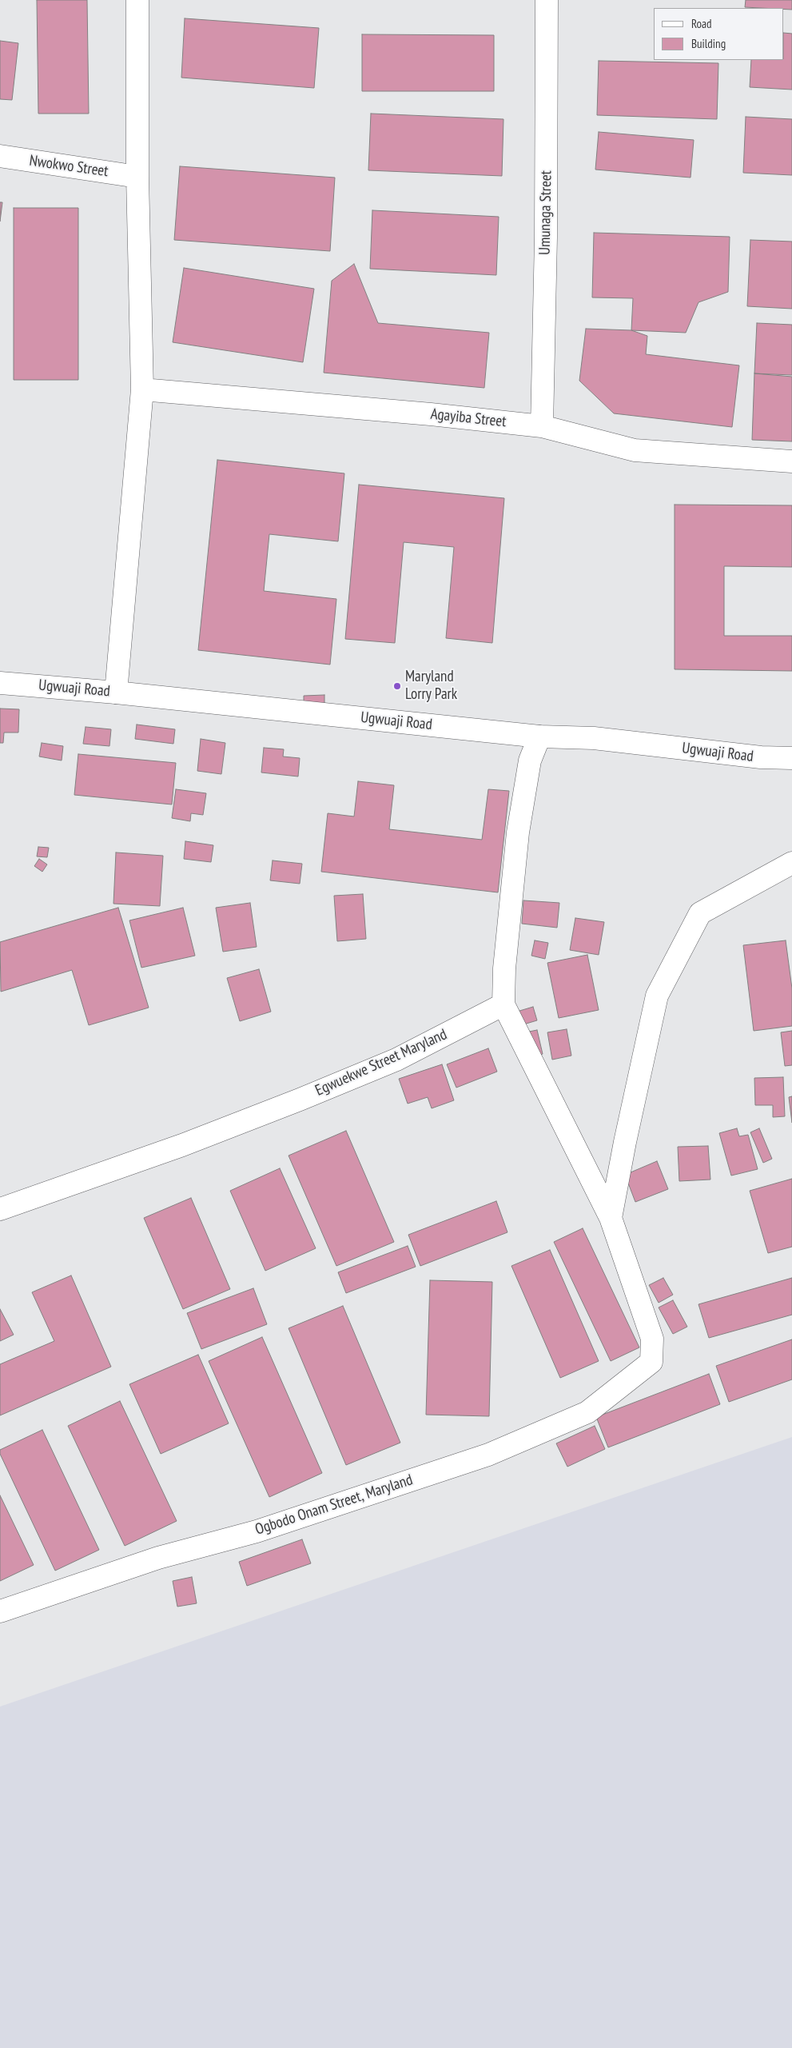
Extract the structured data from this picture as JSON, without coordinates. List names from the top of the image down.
{
  "streets": {
    "street": [
      "Nwokwo Street",
      "Umunaga Street",
      "Agayiba Street",
      "Ugwuaji Road",
      "Egwuekwe Street Maryland",
      "Ogbodo Onam Street, Maryland"
    ]
  },
  "crossings": [
    ["Umunaga Street", "Agayiba Street"]
  ],
  "places": ["Maryland Lorry Park"],
  "legend": ["Road", "Building"]
}
